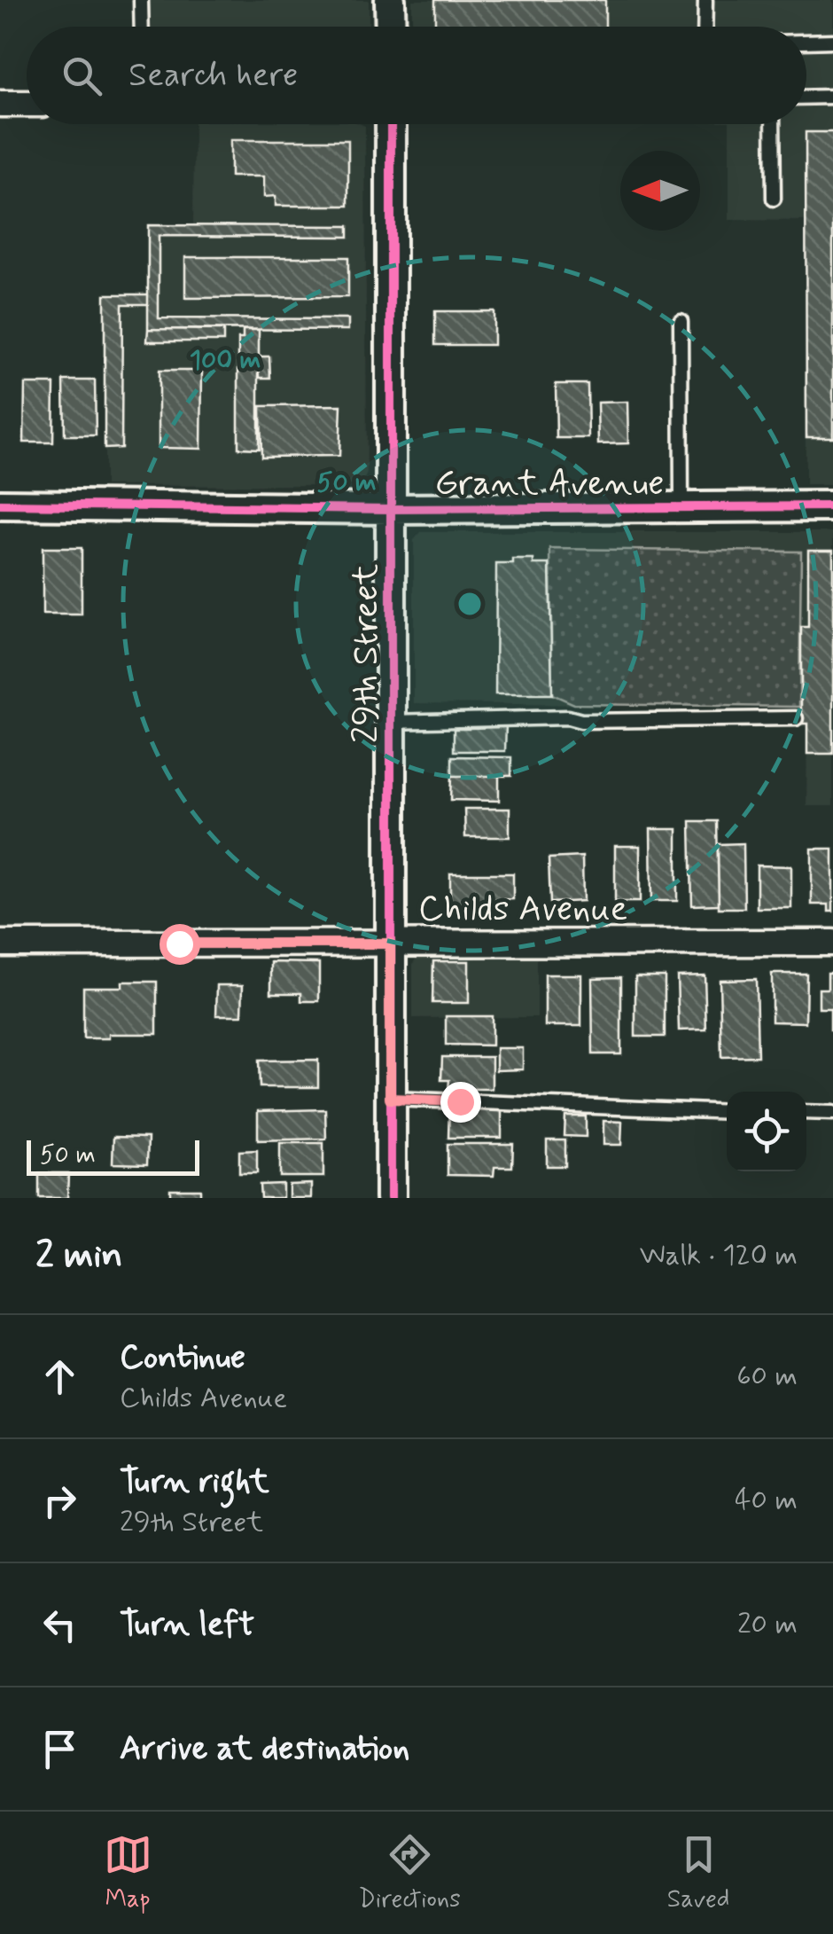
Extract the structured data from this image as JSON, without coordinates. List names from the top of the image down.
{
  "streets": {
    "street": ["Grant Avenue", "29th Street", "Childs Avenue"]
  },
  "crossings": [
    ["Grant Avenue", "29th Street"],
    ["29th Street", "Childs Avenue"]
  ],
  "scale_bar": "50 m",
  "north": "left",
  "page": {
    "search": "Search here",
    "scale": "50 m",
    "heading": ["2 min", "Walk · 120 m"],
    "list": [
      ["Continue", "Childs Avenue", "60 m"],
      ["Turn right", "29th Street", "40 m"],
      ["Turn left", "20 m"],
      "Arrive at destination"
    ],
    "nav": ["Map", "Directions", "Saved"]
  },
  "rings": ["100 m", "50 m"]
}
